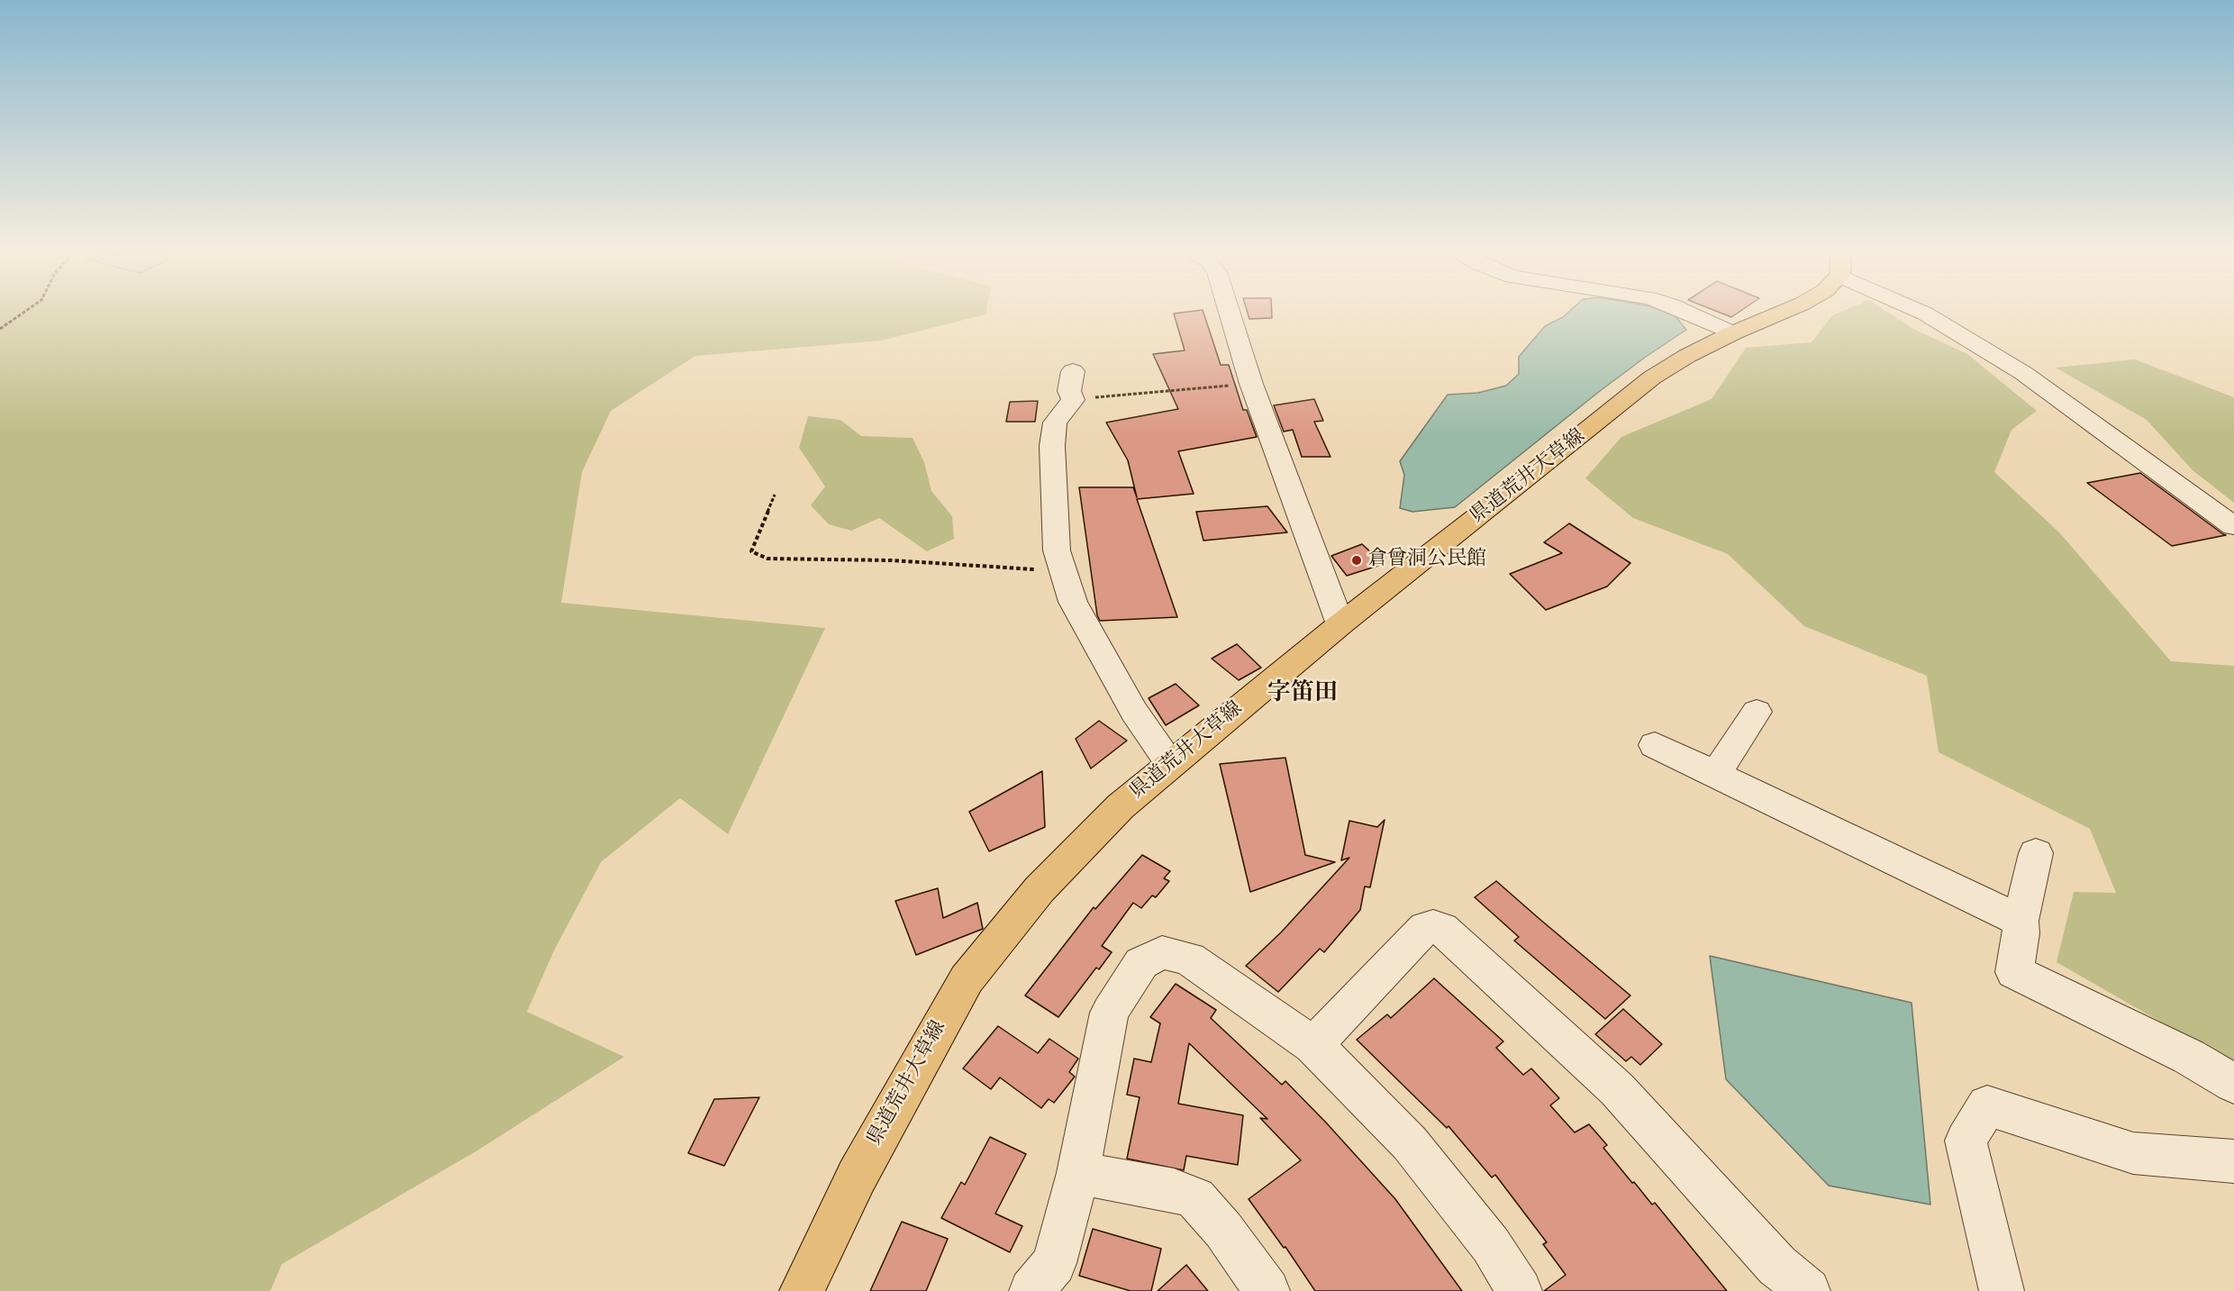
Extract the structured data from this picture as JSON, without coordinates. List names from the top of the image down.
{
  "streets": {
    "main road": ["県道荒井大草線"]
  },
  "districts": ["字笛田"],
  "places": ["倉曾洞公民館"]
}
